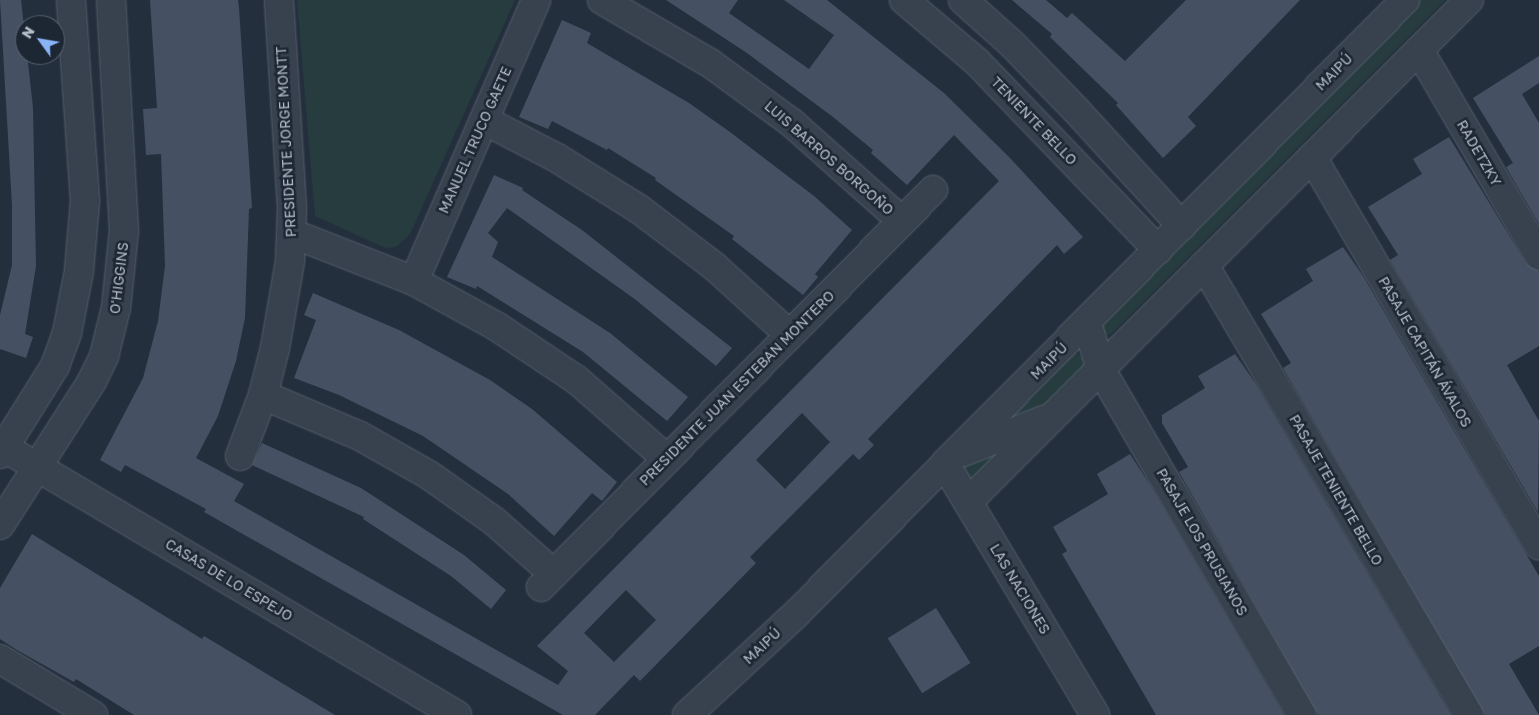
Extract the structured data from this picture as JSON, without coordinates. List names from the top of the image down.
{
  "streets": {
    "street": [
      "MAIPÚ",
      "TENIENTE BELLO",
      "MANUEL TRUCO GAETE",
      "PRESIDENTE JORGE MONTT",
      "RADETZKY",
      "LUIS BARROS BORGOÑO",
      "O'HIGGINS",
      "PASAJE CAPITÁN ÁVALOS",
      "PRESIDENTE JUAN ESTEBAN MONTERO",
      "PASAJE TENIENTE BELLO",
      "PASAJE LOS PRUSIANOS",
      "CASAS DE LO ESPEJO",
      "LAS NACIONES"
    ]
  },
  "crossings": [
    ["MAIPÚ", "TENIENTE BELLO"],
    ["MAIPÚ", "PASAJE LOS PRUSIANOS"],
    ["MAIPÚ", "LAS NACIONES"],
    ["PRESIDENTE JORGE MONTT", "PRESIDENTE JUAN ESTEBAN MONTERO"],
    ["LUIS BARROS BORGOÑO", "PRESIDENTE JUAN ESTEBAN MONTERO"],
    ["O'HIGGINS", "CASAS DE LO ESPEJO"]
  ],
  "north": "top left"
}
